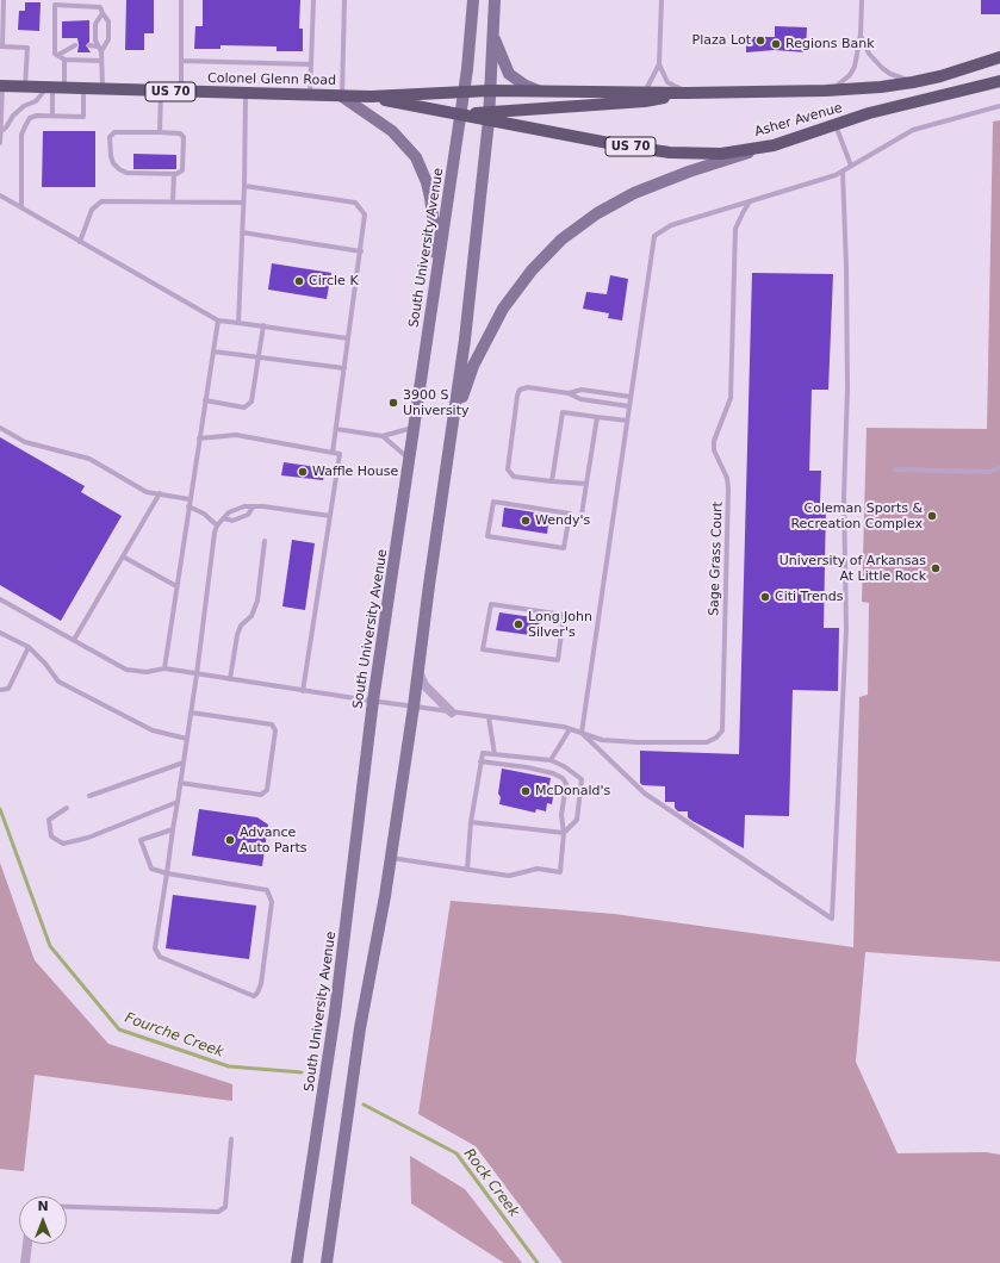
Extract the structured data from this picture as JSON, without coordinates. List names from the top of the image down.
{
  "streets": {
    "main road": [
      "Colonel Glenn Road",
      "US 70",
      "Asher Avenue",
      "South University Avenue"
    ],
    "lane": ["Sage Grass Court"]
  },
  "crossings": [
    ["Colonel Glenn Road", "Asher Avenue"],
    ["Colonel Glenn Road", "South University Avenue"],
    ["Asher Avenue", "South University Avenue"],
    ["South University Avenue", "Sage Grass Court"]
  ],
  "water": ["Fourche Creek", "Rock Creek"],
  "places": [
    "Plaza Lot",
    "Regions Bank",
    "Circle K",
    "3900 S University",
    "Waffle House",
    "Coleman Sports & Recreation Complex",
    "Wendy's",
    "University of Arkansas At Little Rock",
    "Citi Trends",
    "Long John Silver's",
    "McDonald's",
    "Advance Auto Parts"
  ],
  "north": "top"
}
